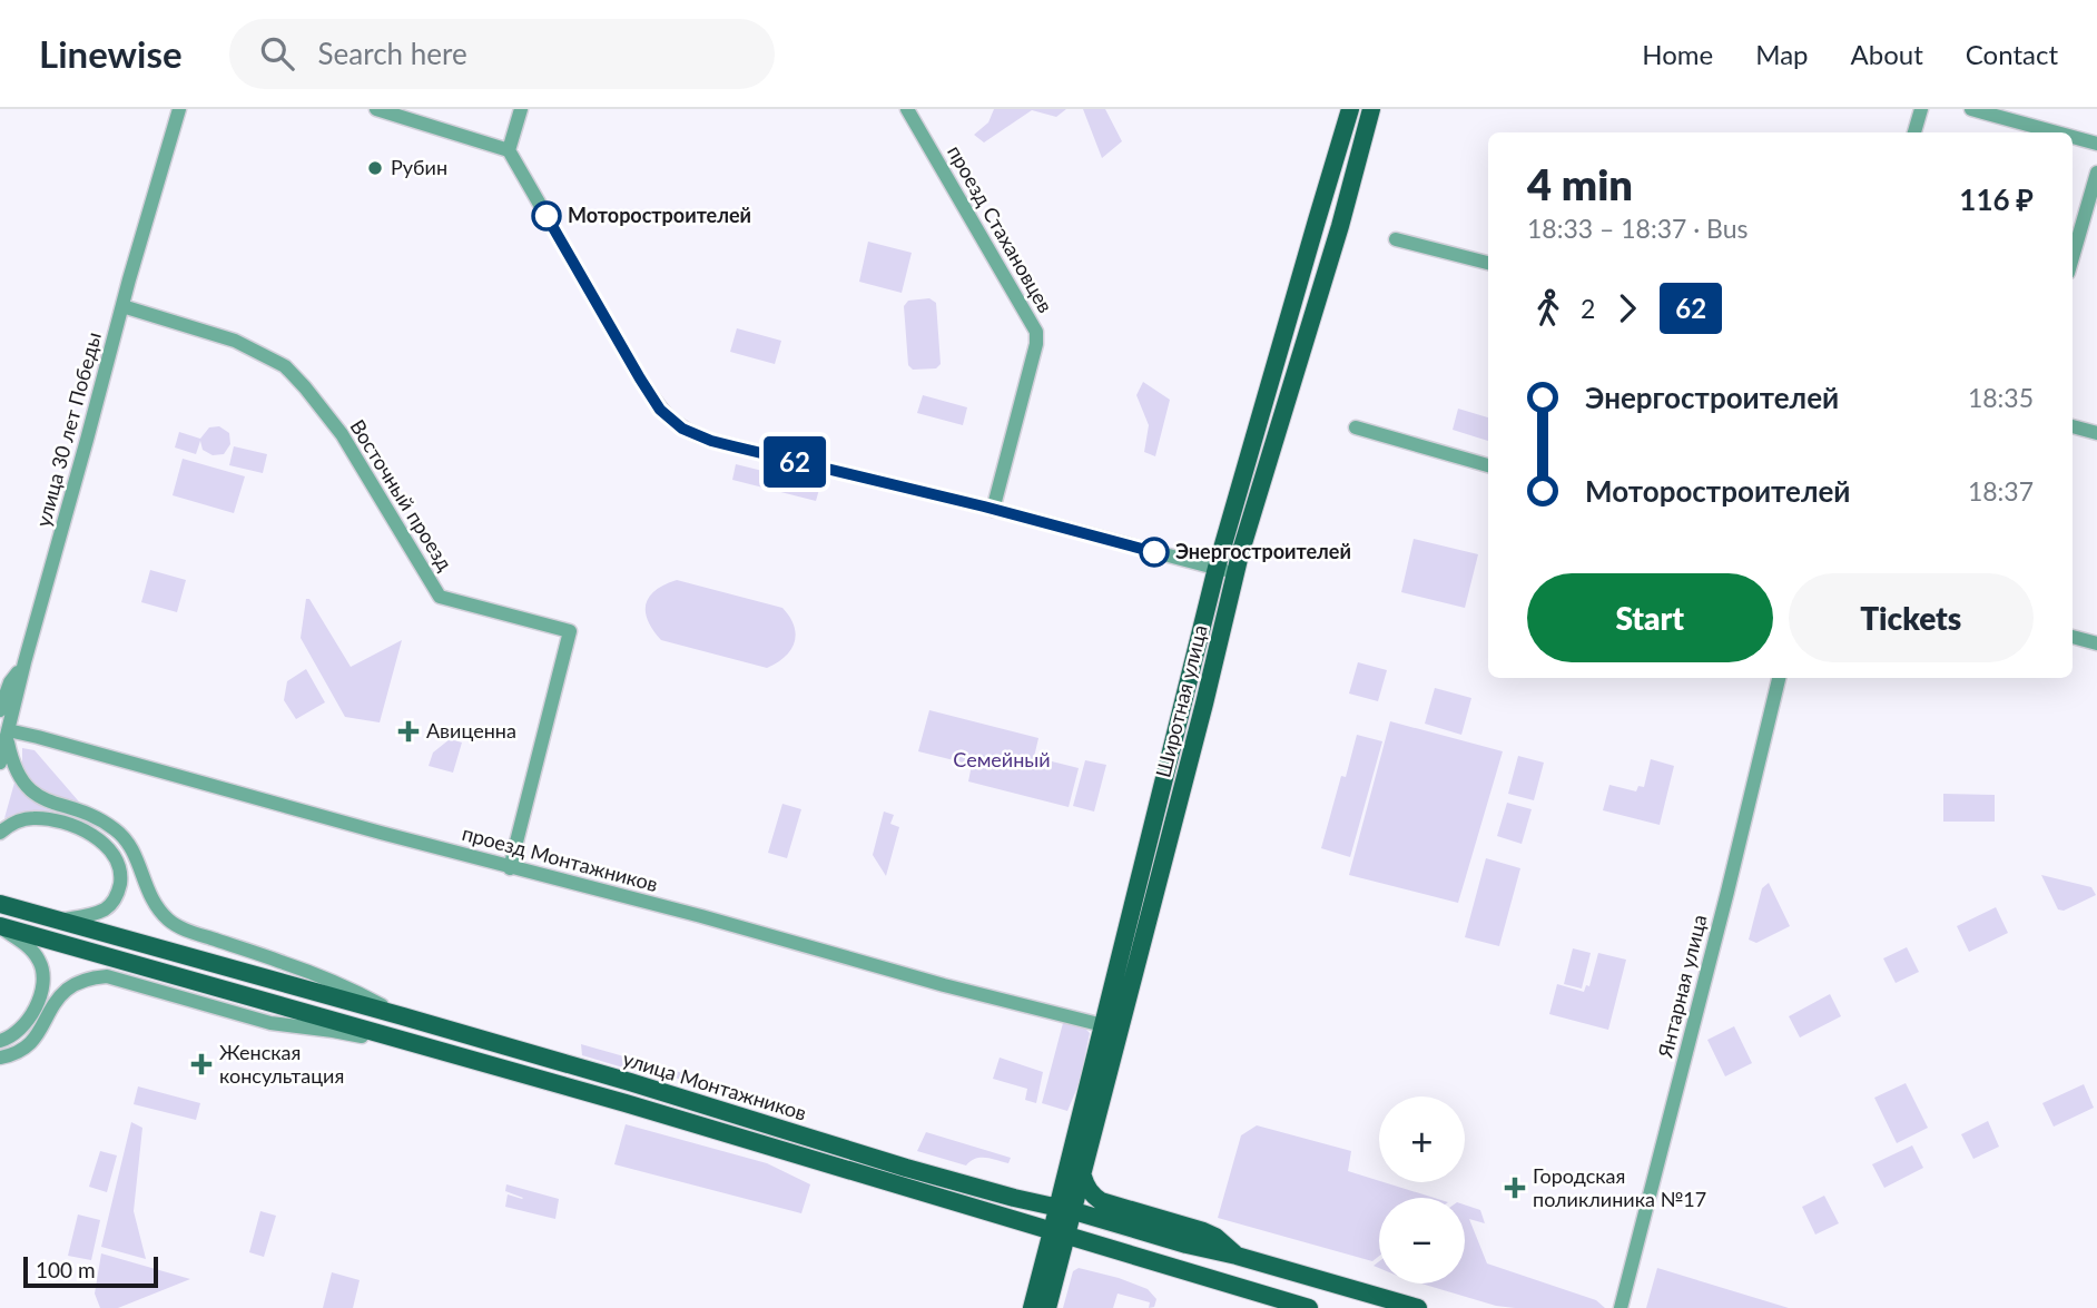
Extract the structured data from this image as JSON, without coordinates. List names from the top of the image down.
{
  "streets": {
    "main road": ["Широтная улица", "улица Монтажников"],
    "street": [
      "проезд Стахановцев",
      "улица 30 лет Победы",
      "Восточный проезд",
      "проезд Монтажников",
      "Янтарная улица"
    ]
  },
  "crossings": [
    ["улица 30 лет Победы", "Восточный проезд"],
    ["улица 30 лет Победы", "проезд Монтажников"],
    ["Восточный проезд", "проезд Монтажников"],
    ["Широтная улица", "проезд Монтажников"],
    ["Широтная улица", "улица Монтажников"]
  ],
  "parks": ["Семейный"],
  "places": {
    "other": ["Рубин", "Моторостроителей", "Энергостроителей"],
    "health": ["Авиценна", "Женская консультация", "Городская поликлиника №17"]
  },
  "lines": ["bus line 62"],
  "scale_bar": "100 m",
  "page": {
    "header": "Linewise",
    "search": "Search here",
    "nav": [
      "Home",
      "Map",
      "About",
      "Contact"
    ],
    "on_map": "62",
    "heading": ["4 min", "18:33 – 18:37 · Bus", "116 ₽"],
    "legs": ["2", "62"],
    "list": [
      {
        "name": "Энергостроителей",
        "value": "18:35"
      },
      {
        "name": "Моторостроителей",
        "value": "18:37"
      }
    ],
    "buttons": ["Start", "Tickets"],
    "map_buttons": ["+", "−"],
    "scale": "100 m"
  }
}
